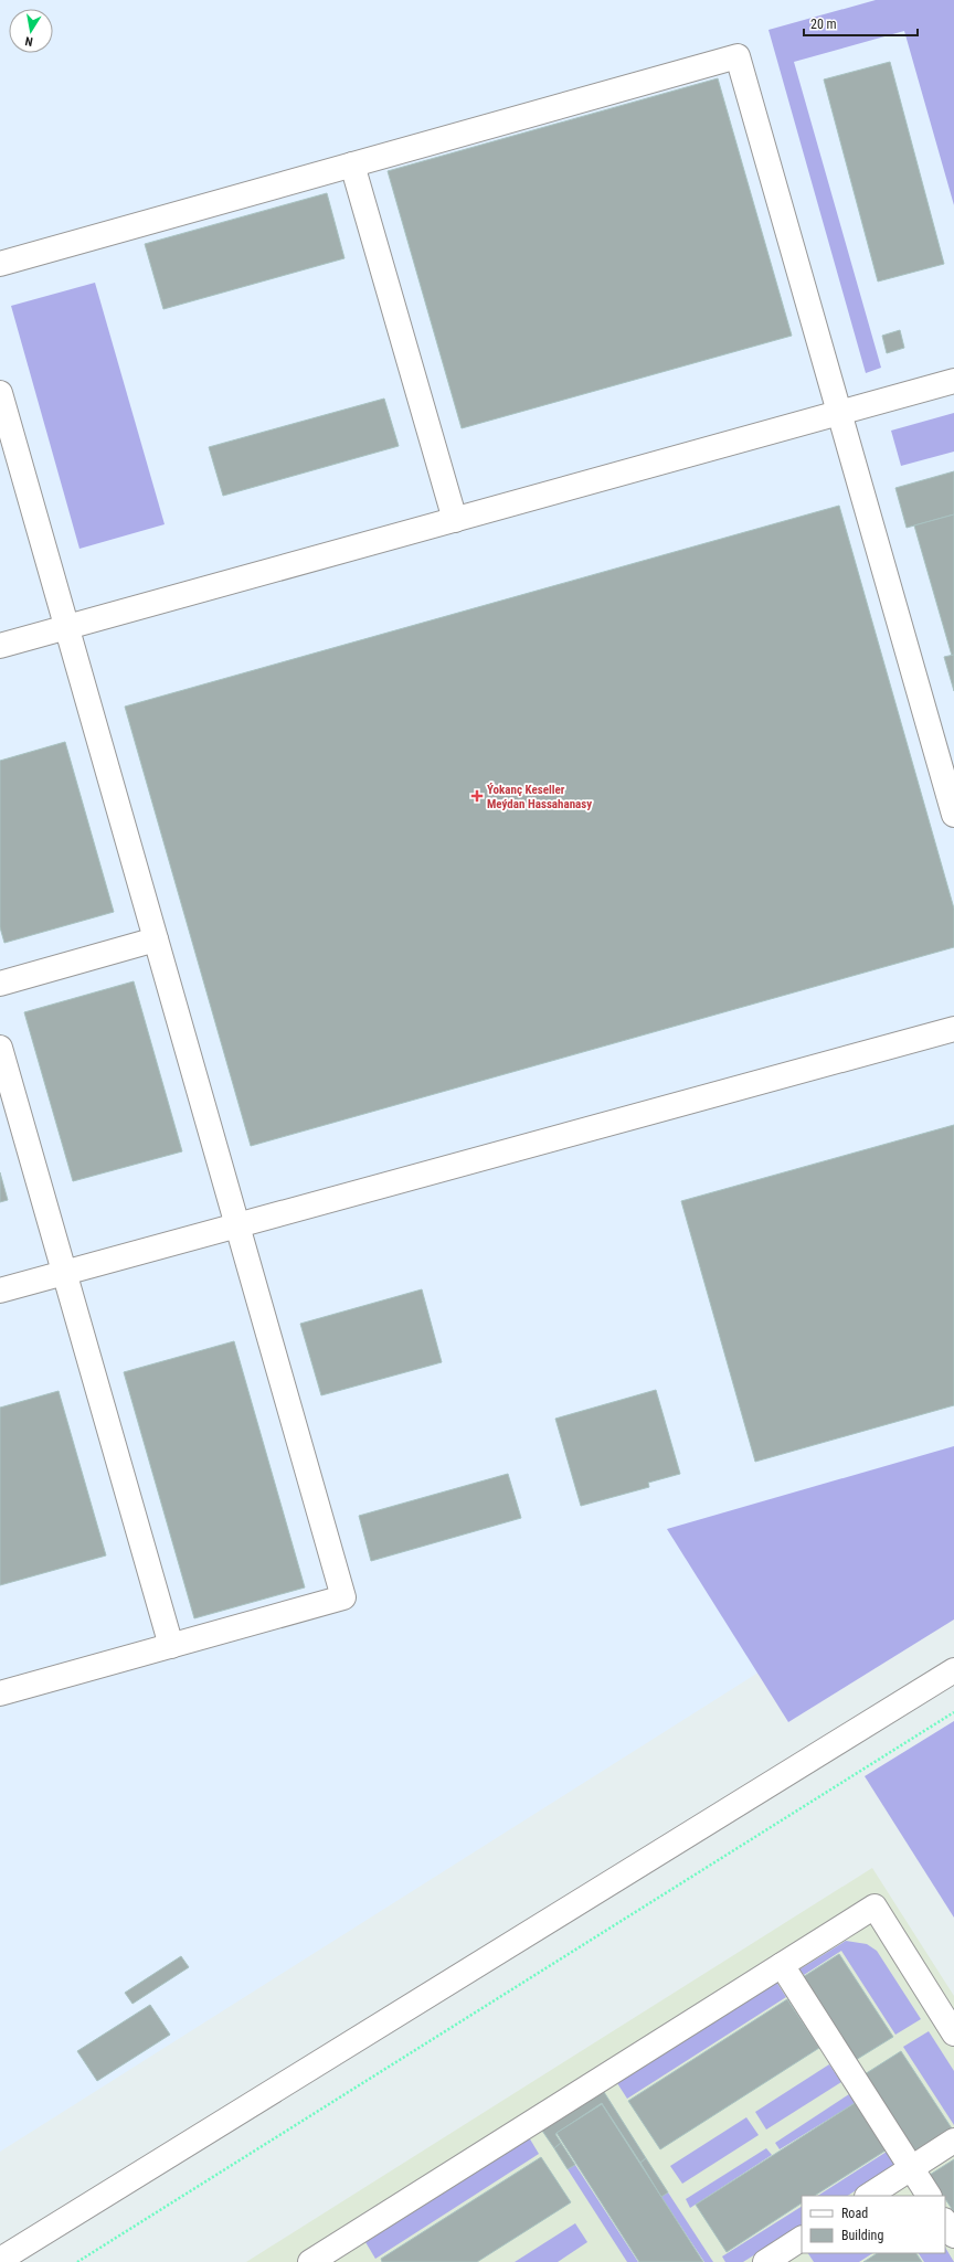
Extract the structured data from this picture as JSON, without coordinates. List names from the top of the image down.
{
  "places": {
    "health": ["Ýokanç Keseller Meýdan Hassahanasy"]
  },
  "legend": ["Road", "Building"],
  "scale_bar": "20 m",
  "north": "bottom"
}
